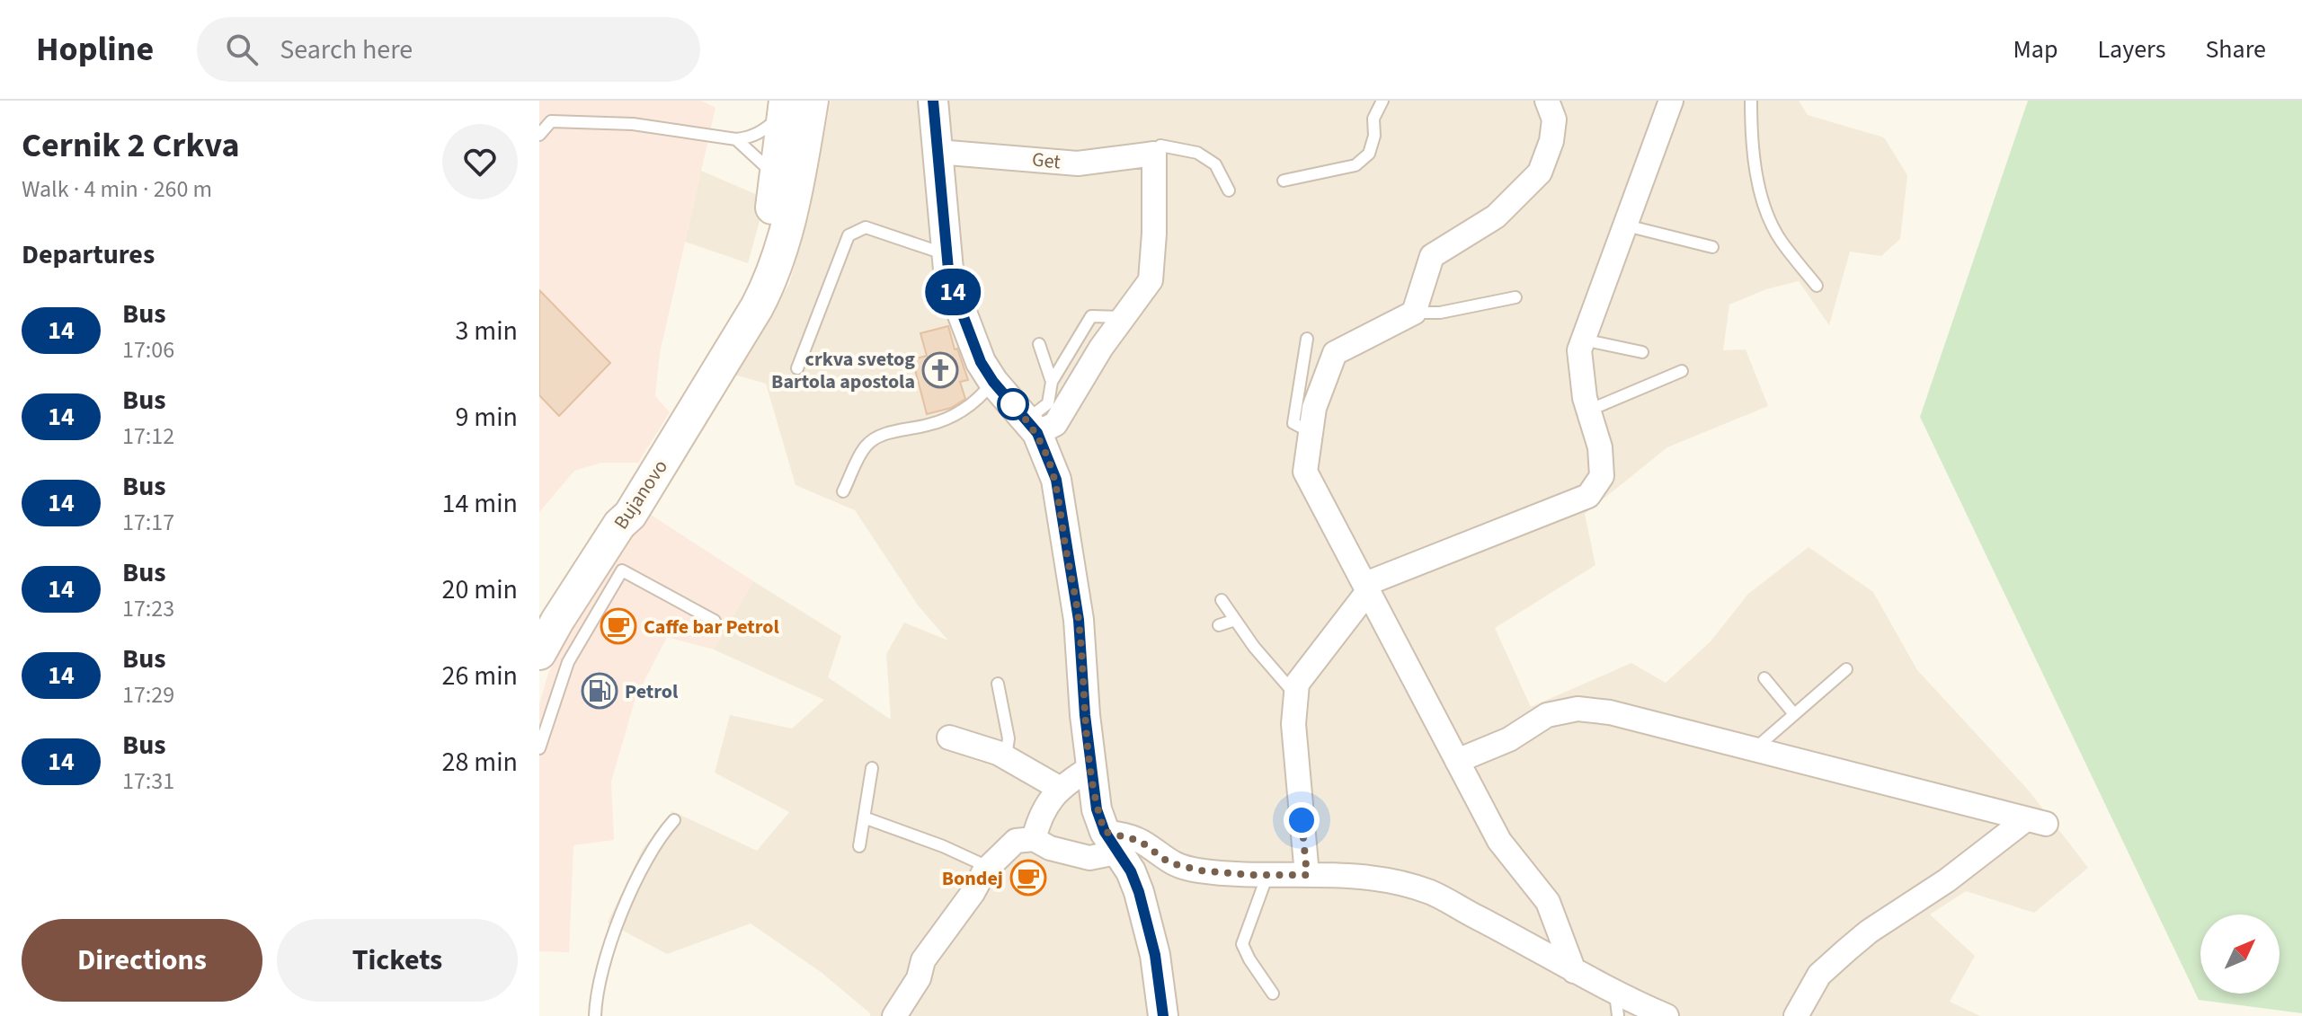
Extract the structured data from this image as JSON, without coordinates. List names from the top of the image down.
{
  "streets": {
    "main road": ["Bujanovo"],
    "street": ["Get"]
  },
  "places": {
    "church": ["crkva svetog Bartola apostola"],
    "cafe": ["Caffe bar Petrol", "Bondej"],
    "fuel station": ["Petrol"]
  },
  "lines": ["bus line 14"],
  "north": "top right",
  "page": {
    "header": "Hopline",
    "search": "Search here",
    "nav": ["Map", "Layers", "Share"],
    "heading": [
      ["Cernik 2 Crkva", "Walk · 4 min · 260 m"],
      "Departures"
    ],
    "on_map": "14",
    "list": [
      {
        "mark": "14",
        "name": "Bus",
        "note": "17:06",
        "value": "3 min"
      },
      {
        "mark": "14",
        "name": "Bus",
        "note": "17:12",
        "value": "9 min"
      },
      {
        "mark": "14",
        "name": "Bus",
        "note": "17:17",
        "value": "14 min"
      },
      {
        "mark": "14",
        "name": "Bus",
        "note": "17:23",
        "value": "20 min"
      },
      {
        "mark": "14",
        "name": "Bus",
        "note": "17:29",
        "value": "26 min"
      },
      {
        "mark": "14",
        "name": "Bus",
        "note": "17:31",
        "value": "28 min"
      }
    ],
    "buttons": ["Directions", "Tickets"]
  }
}
